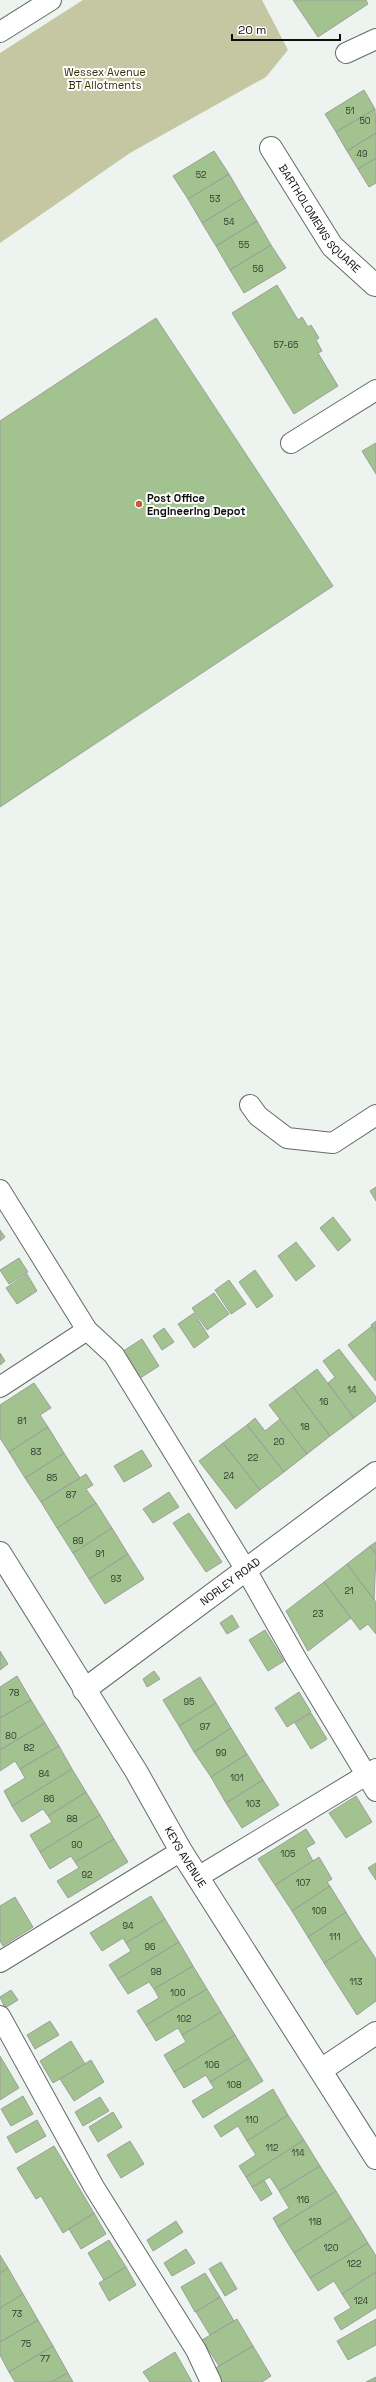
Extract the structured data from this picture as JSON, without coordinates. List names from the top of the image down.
{
  "streets": {
    "street": ["BARTHOLOMEWS SQUARE", "NORLEY ROAD", "KEYS AVENUE"]
  },
  "crossings": [
    ["NORLEY ROAD", "KEYS AVENUE"]
  ],
  "parks": ["Wessex Avenue BT Allotments"],
  "places": ["Post Office Engineering Depot"],
  "house_numbers": [
    "51",
    "50",
    "49",
    "52",
    "53",
    "54",
    "55",
    "56",
    "57-65",
    "14",
    "16",
    "81",
    "18",
    "20",
    "83",
    "22",
    "24",
    "85",
    "87",
    "89",
    "91",
    "93",
    "21",
    "23",
    "78",
    "95",
    "97",
    "80",
    "82",
    "99",
    "84",
    "101",
    "86",
    "103",
    "88",
    "90",
    "105",
    "92",
    "107",
    "109",
    "94",
    "111",
    "96",
    "98",
    "113",
    "100",
    "102",
    "106",
    "108",
    "110",
    "112",
    "114",
    "116",
    "118",
    "120",
    "122",
    "124",
    "73",
    "75",
    "77"
  ],
  "scale_bar": "20 m"
}
